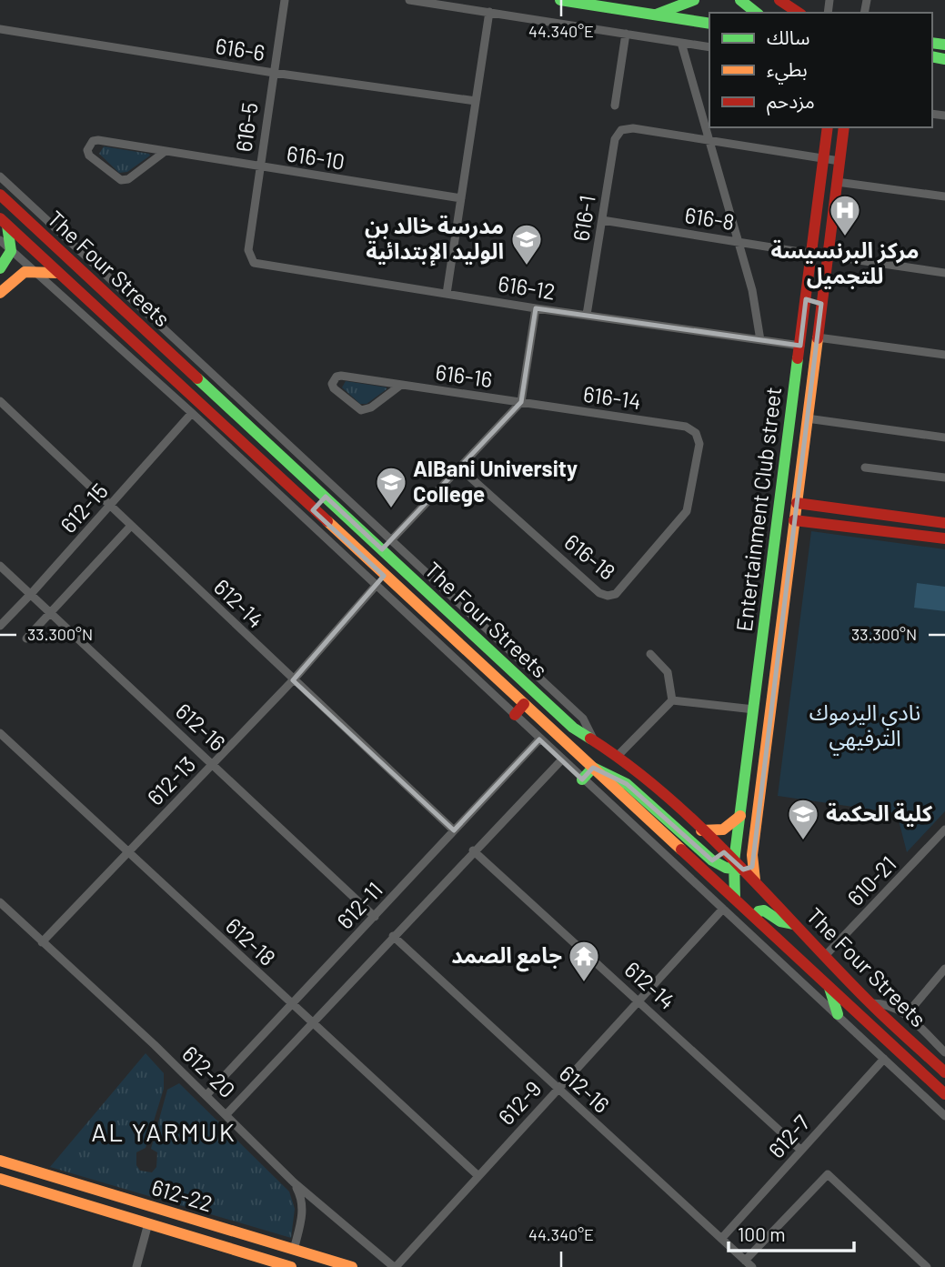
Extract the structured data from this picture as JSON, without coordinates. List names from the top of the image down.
{
  "streets": {
    "main road": ["The Four Streets", "Entertainment Club street", "612-22"],
    "street": [
      "616-6",
      "616-5",
      "616-10",
      "616-1",
      "616-8",
      "616-12",
      "616-16",
      "616-14",
      "612-15",
      "616-18",
      "612-14",
      "612-16",
      "612-13",
      "610-21",
      "612-11",
      "612-18",
      "612-20",
      "612-9",
      "612-7"
    ]
  },
  "crossings": [
    ["616-6", "616-5"],
    ["616-5", "616-10"],
    ["616-5", "616-12"],
    ["616-1", "616-8"],
    ["616-1", "616-12"],
    ["616-8", "Entertainment Club street"],
    ["The Four Streets", "Entertainment Club street"],
    ["The Four Streets", "610-21"],
    ["616-12", "Entertainment Club street"],
    ["616-16", "616-14"],
    ["616-14", "616-18"],
    ["612-15", "612-14"],
    ["612-15", "612-16"],
    ["612-14", "612-13"],
    ["612-14", "612-11"],
    ["612-14", "612-9"],
    ["612-14", "612-7"],
    ["612-16", "612-13"],
    ["612-16", "612-11"],
    ["612-16", "612-9"],
    ["612-16", "612-7"],
    ["612-13", "612-18"],
    ["612-13", "612-20"],
    ["612-11", "612-18"],
    ["612-11", "612-20"],
    ["612-18", "612-9"],
    ["612-20", "612-9"]
  ],
  "districts": ["AL YARMUK"],
  "parks": ["نادي اليرموك الترفيهي"],
  "places": {
    "hospital": ["مركز البرنسيسة للتجميل"],
    "school or university": ["مدرسة خالد بن الوليد الإبتدائية", "AlBani University College", "كلية الحكمة"],
    "temple": ["جامع الصمد"]
  },
  "legend": ["سالك", "بطيء", "مزدحم"],
  "scale_bar": "100 m",
  "coordinates": ["44.340°E", "33.300°N"]
}
